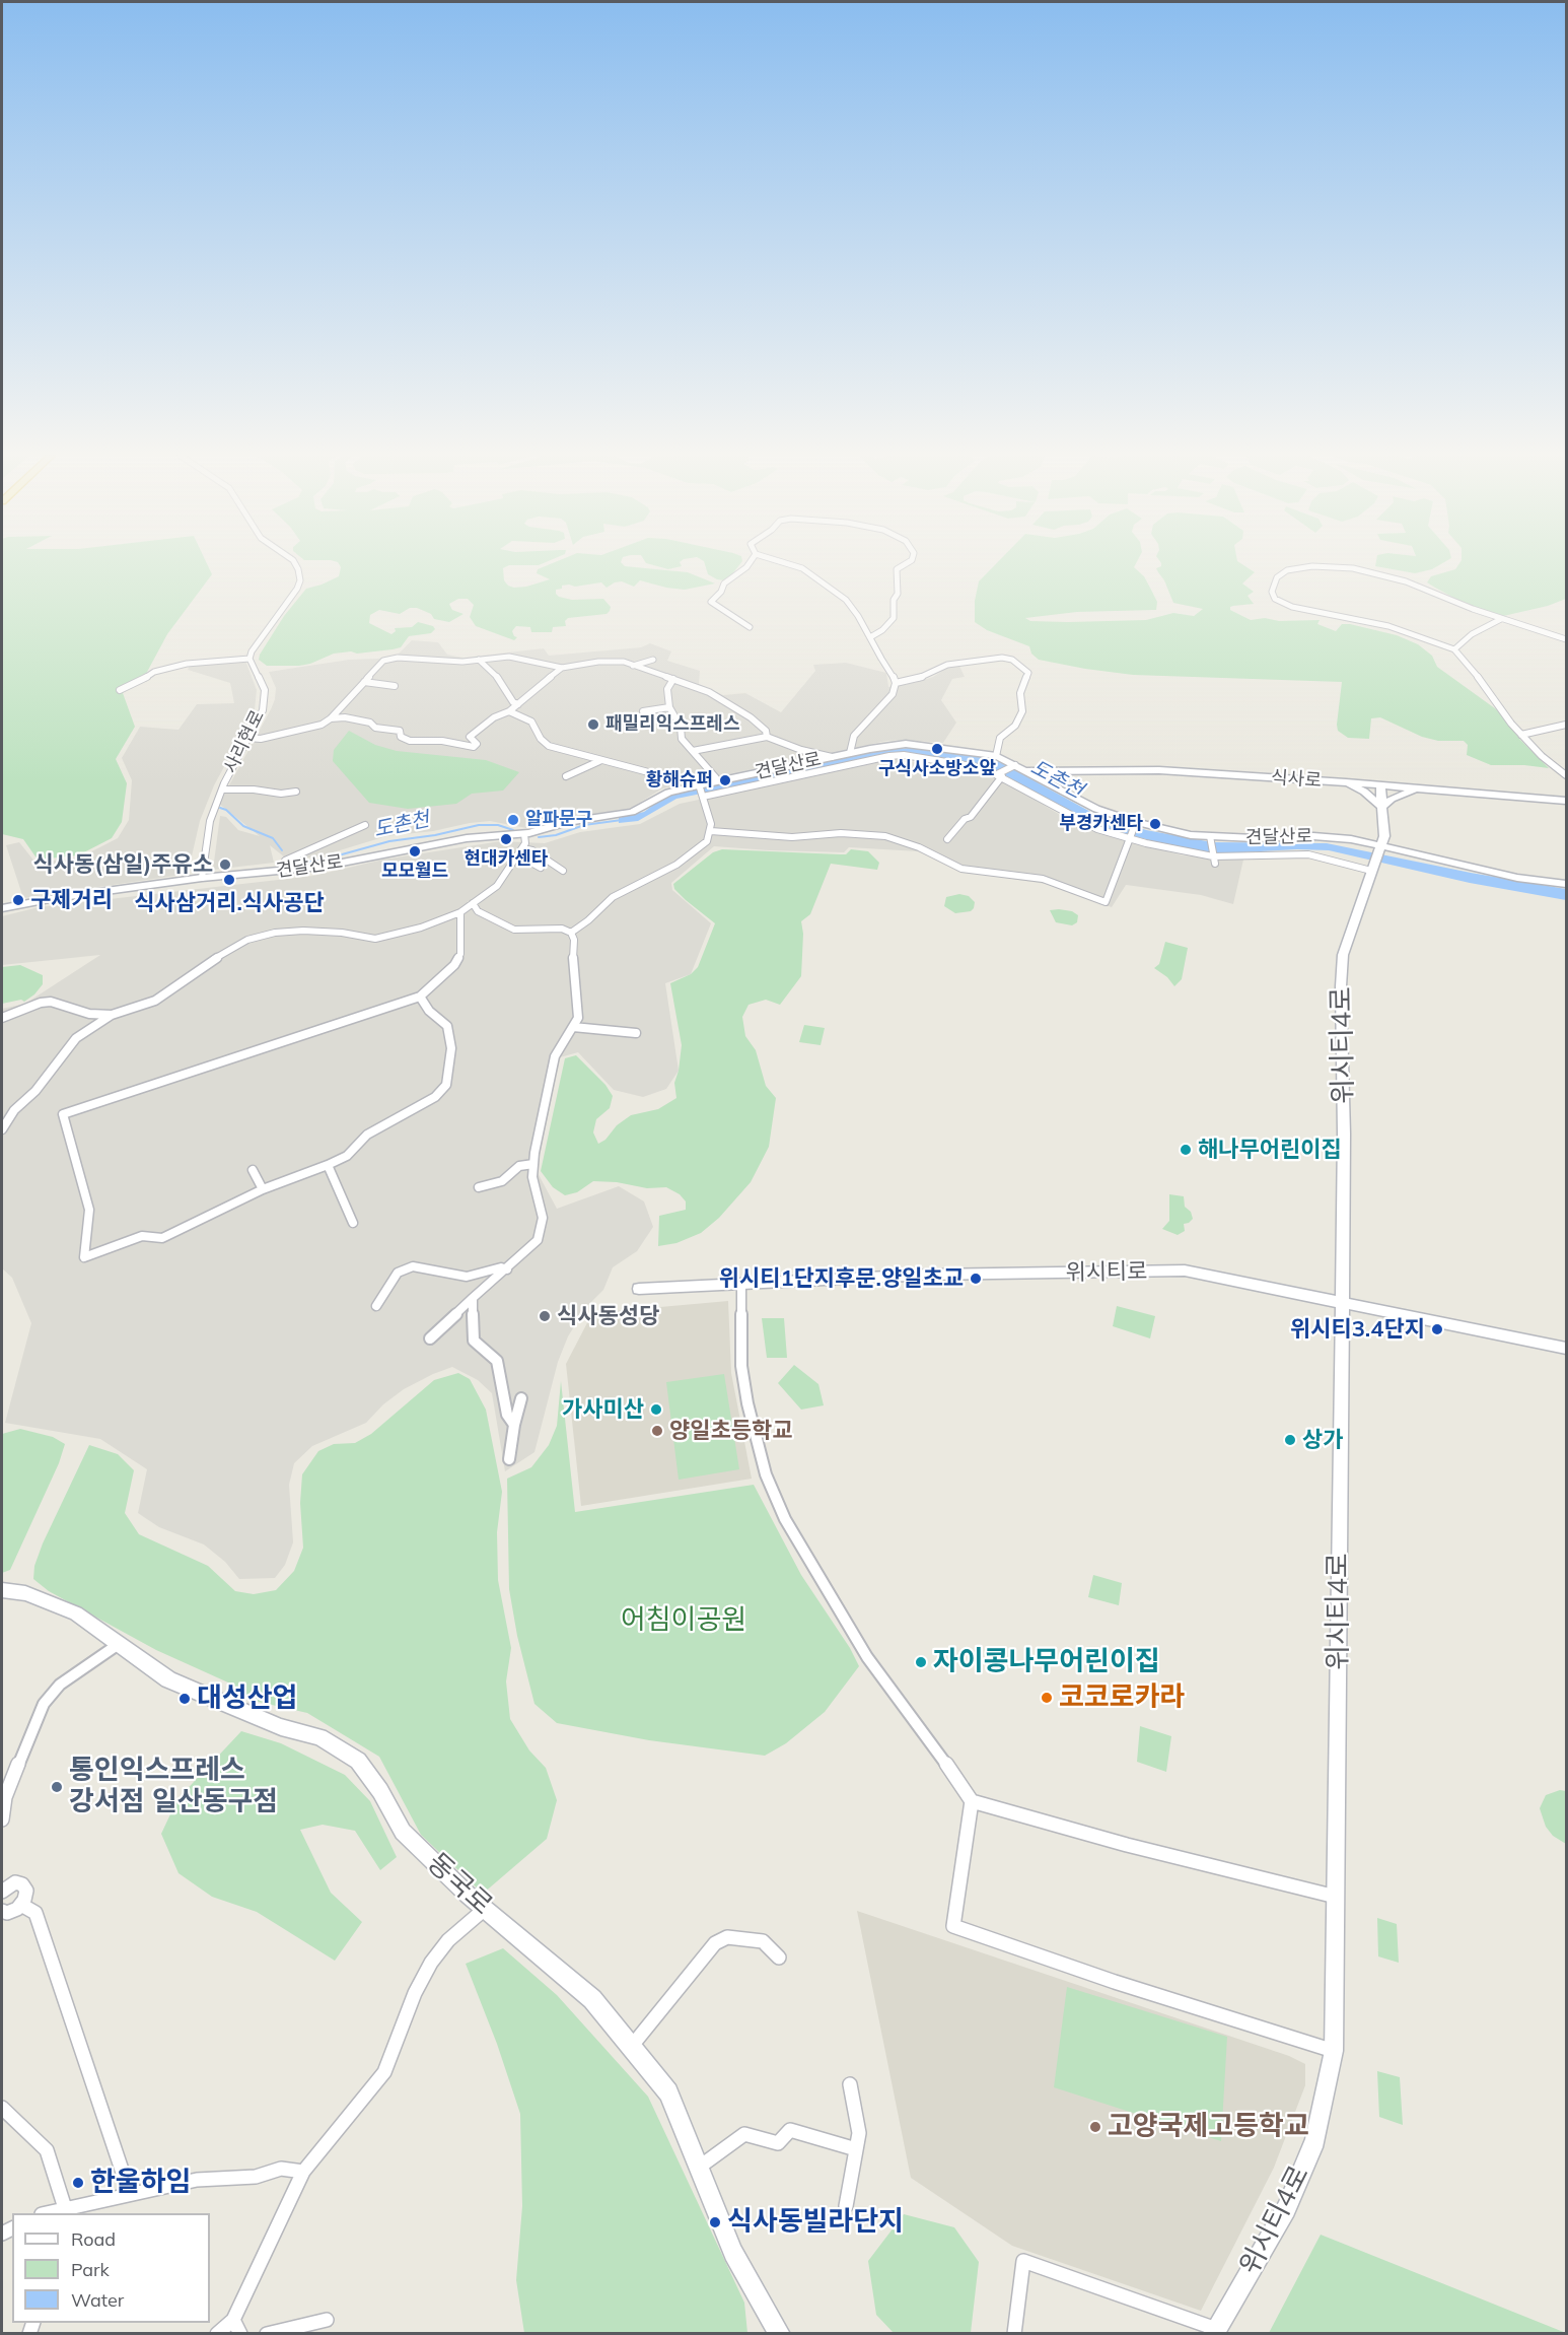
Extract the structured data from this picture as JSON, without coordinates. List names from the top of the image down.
{
  "streets": {
    "street": [
      "사리현로",
      "견달산로",
      "식사로",
      "위시티4로",
      "위시티로",
      "동국로"
    ]
  },
  "crossings": [
    ["사리현로", "견달산로"],
    ["견달산로", "식사로"],
    ["견달산로", "위시티4로"],
    ["위시티4로", "위시티로"]
  ],
  "water": ["도촌천"],
  "parks": ["어침이공원"],
  "places": [
    "패밀리익스프레스",
    "구식사소방소앞",
    "황해슈퍼",
    "알파문구",
    "부경카센타",
    "현대카센타",
    "모모월드",
    "식사동(삼일)주유소",
    "식사삼거리.식사공단",
    "구제거리",
    "해나무어린이집",
    "위시티1단지후문.양일초교",
    "식사동성당",
    "위시티3.4단지",
    "가사미산",
    "양일초등학교",
    "상가",
    "자이콩나무어린이집",
    "코코로카라",
    "대성산업",
    "통인익스프레스 강서점 일산동구점",
    "고양국제고등학교",
    "한울하임",
    "식사동빌라단지"
  ],
  "legend": ["Road", "Park", "Water"]
}
